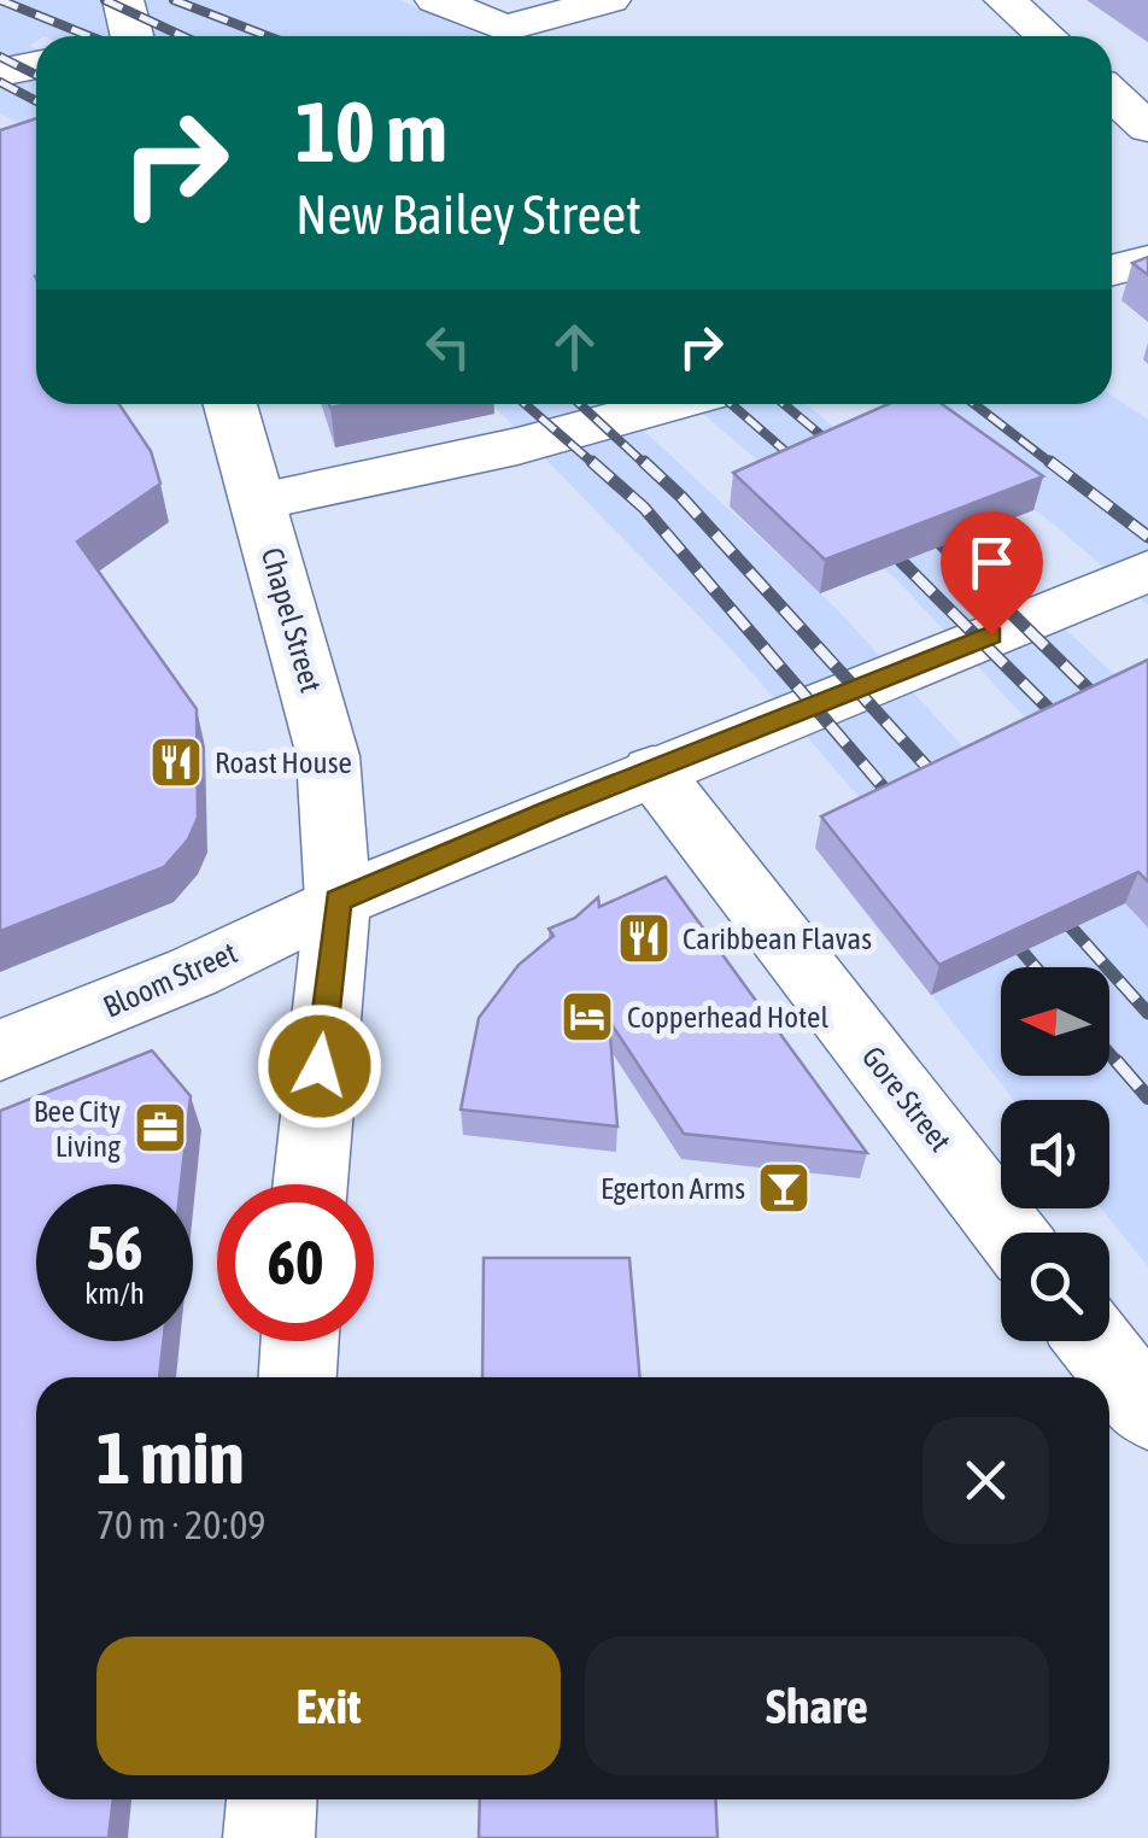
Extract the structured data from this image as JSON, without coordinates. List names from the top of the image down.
{
  "streets": {
    "main road": ["Chapel Street", "Bloom Street", "Gore Street"]
  },
  "crossings": [
    ["Chapel Street", "Bloom Street"],
    ["Bloom Street", "Gore Street"]
  ],
  "places": {
    "restaurant": ["Roast House", "Caribbean Flavas"],
    "hotel": ["Copperhead Hotel"],
    "office": ["Bee City Living"],
    "bar": ["Egerton Arms"]
  },
  "north": "left",
  "page": {
    "turn": ["10 m", "New Bailey Street"],
    "speed": "56 km/h",
    "limit": "60",
    "heading": ["1 min", "70 m · 20:09"],
    "buttons": ["Exit", "Share"]
  }
}
